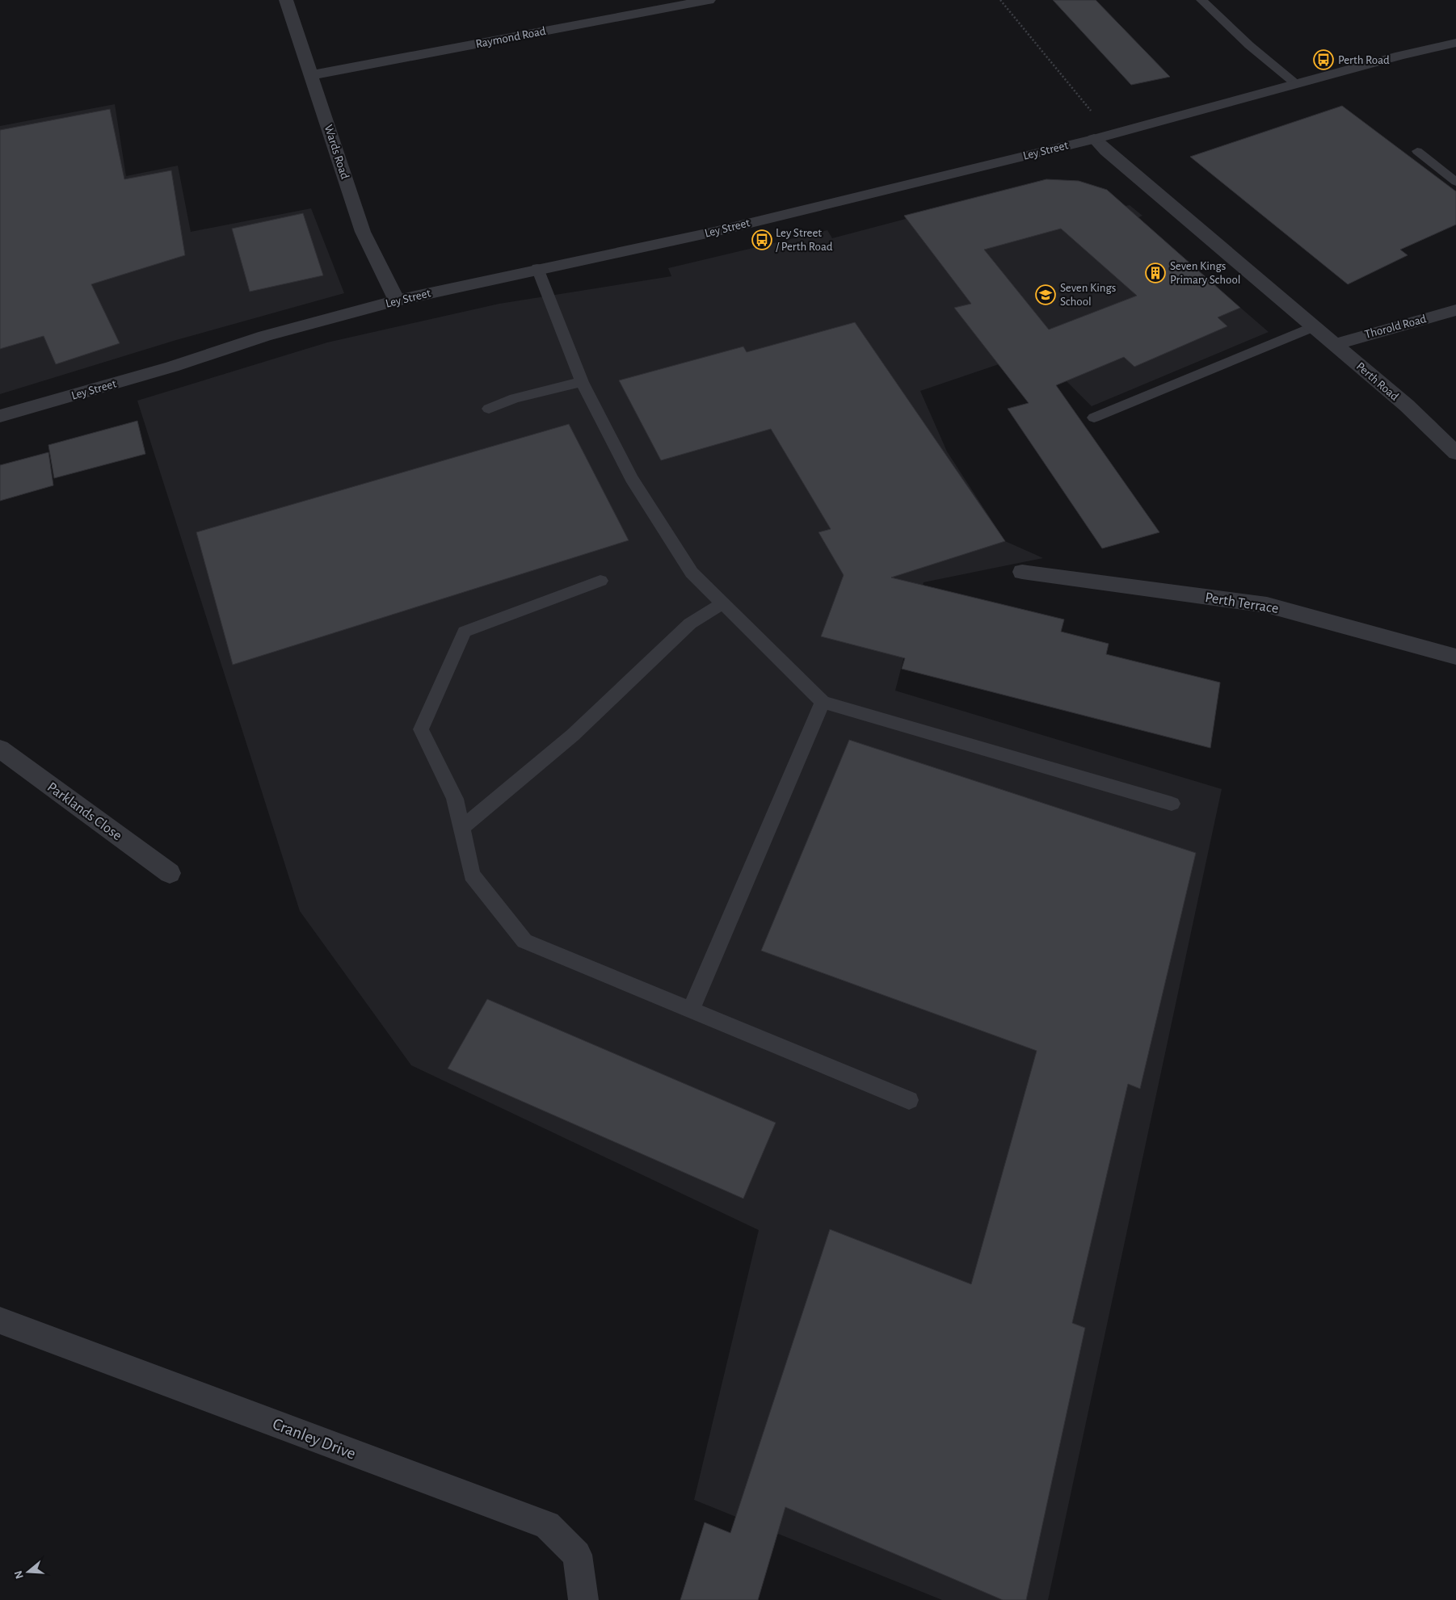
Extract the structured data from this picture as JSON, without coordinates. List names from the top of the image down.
{
  "streets": {
    "street": [
      "Raymond Road",
      "Ley Street",
      "Wards Road",
      "Thorold Road",
      "Perth Road",
      "Perth Terrace",
      "Parklands Close",
      "Cranley Drive"
    ]
  },
  "crossings": [
    ["Raymond Road", "Wards Road"],
    ["Ley Street", "Wards Road"],
    ["Ley Street", "Perth Road"],
    ["Thorold Road", "Perth Road"]
  ],
  "places": {
    "bus stop": ["Perth Road", "Ley Street / Perth Road"],
    "building": ["Seven Kings Primary School"],
    "school or university": ["Seven Kings School"]
  },
  "north": "left"
}
